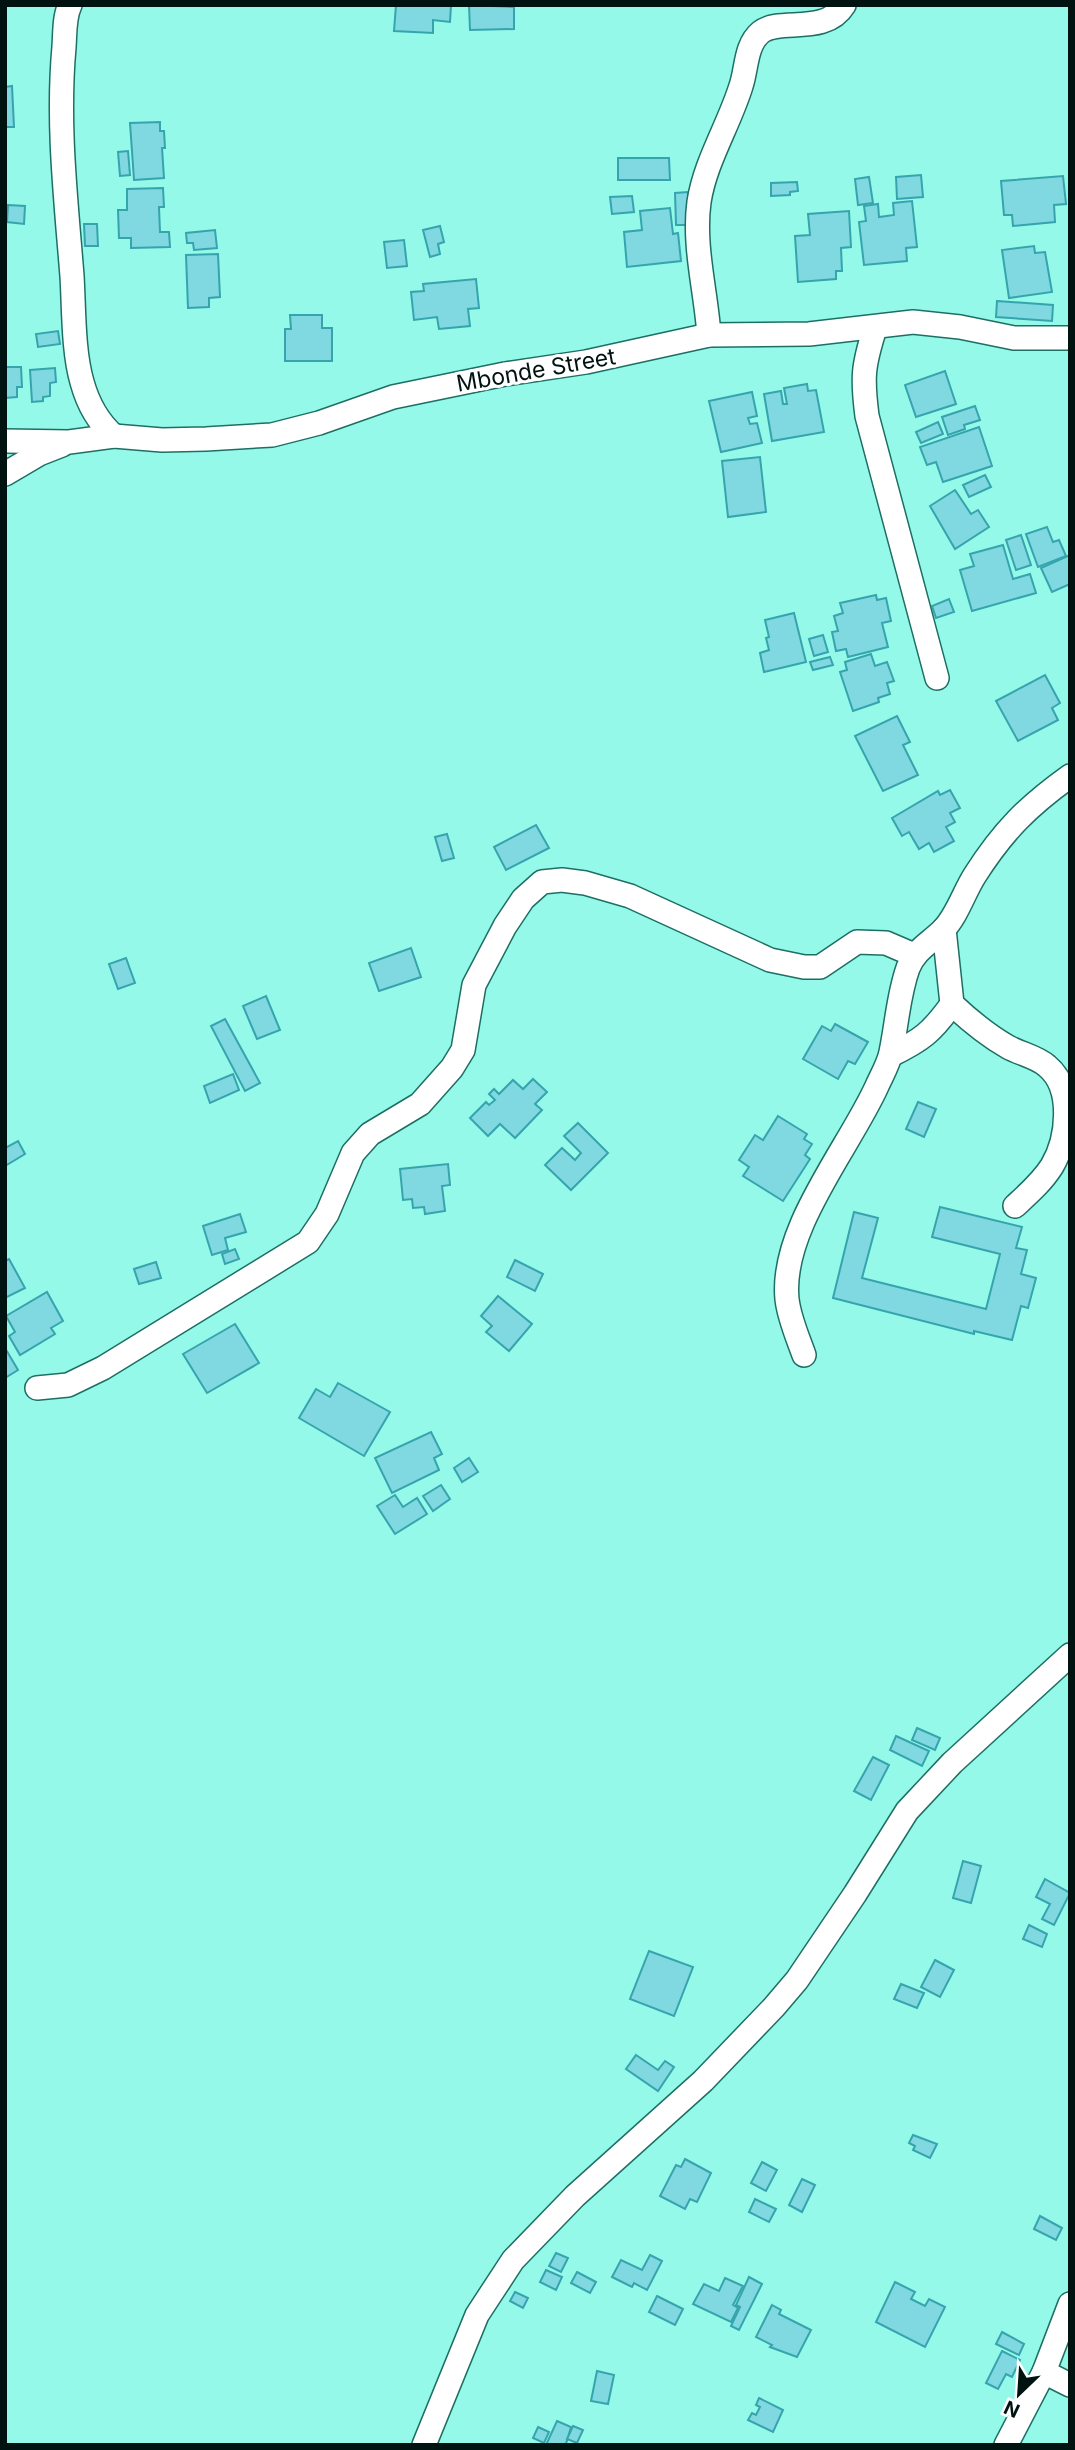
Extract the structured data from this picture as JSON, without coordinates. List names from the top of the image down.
{
  "streets": {
    "street": ["Mbonde Street"]
  },
  "north": "bottom left"
}
